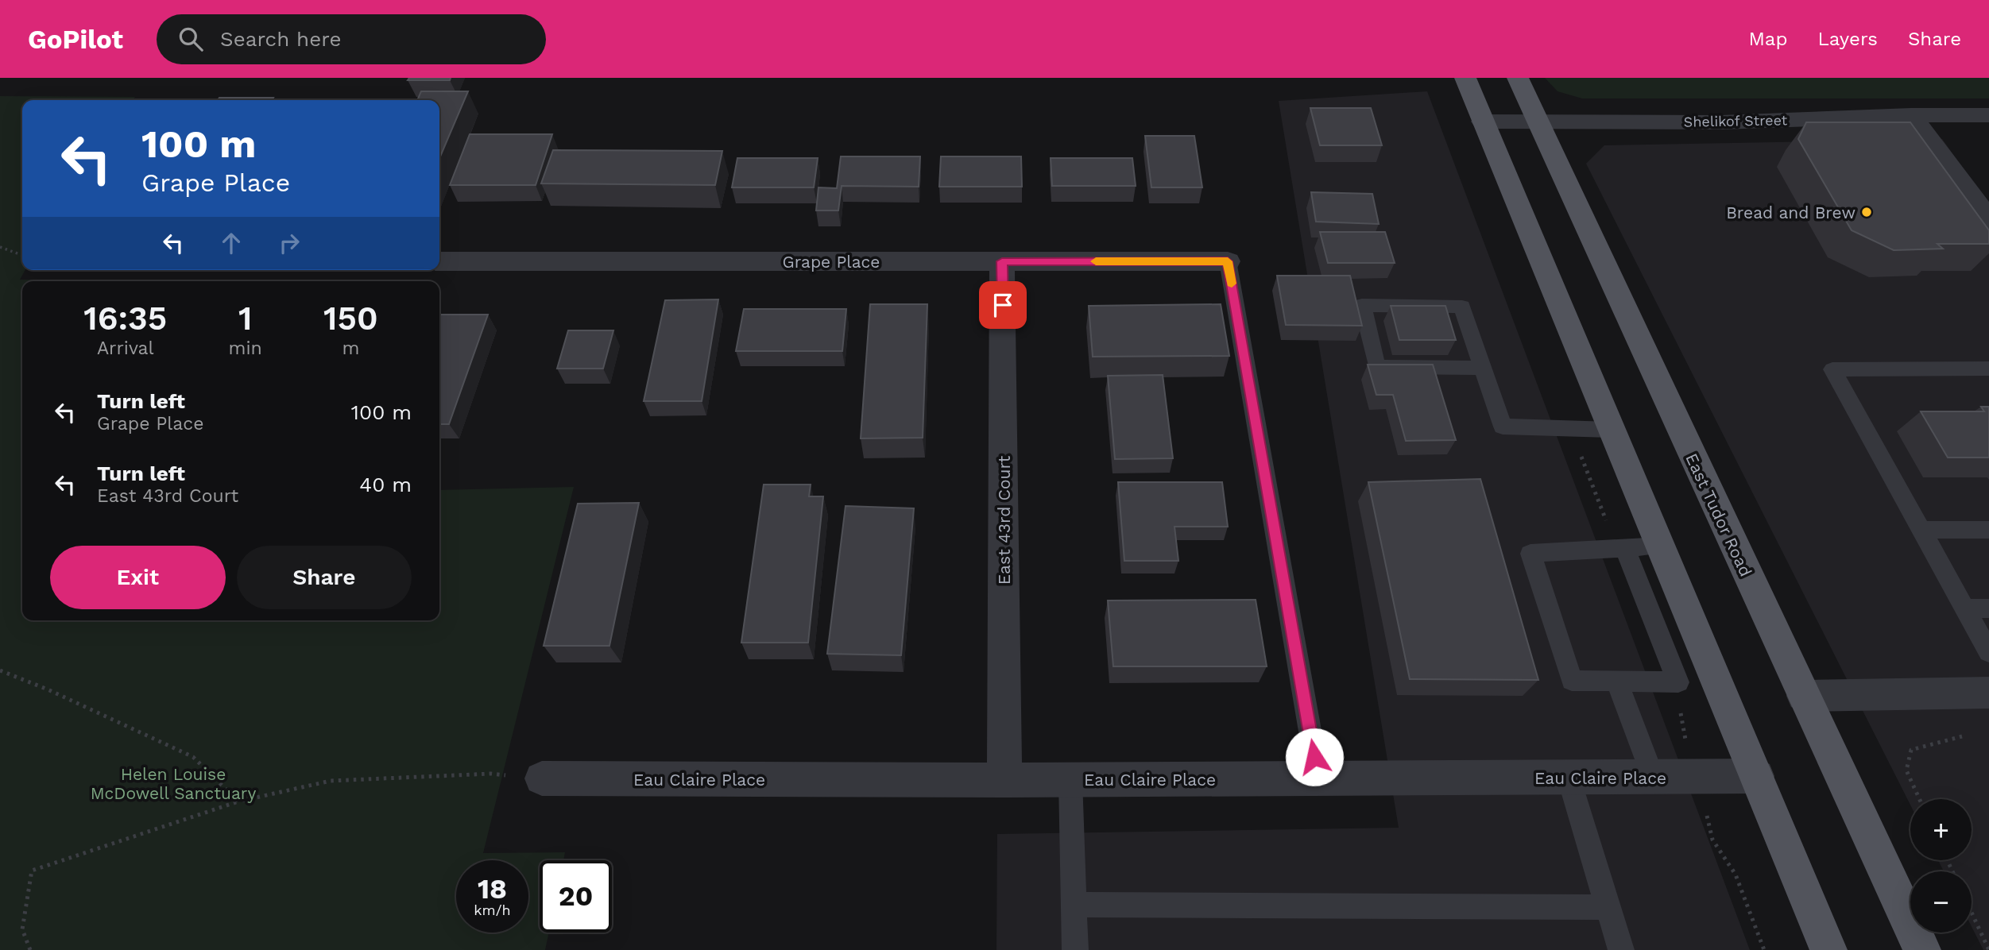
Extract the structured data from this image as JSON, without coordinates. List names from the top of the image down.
{
  "streets": {
    "main road": ["East Tudor Road"],
    "street": [
      "Shelikof Street",
      "Grape Place",
      "East 43rd Court",
      "Eau Claire Place"
    ]
  },
  "crossings": [
    ["Shelikof Street", "East Tudor Road"],
    ["Grape Place", "East 43rd Court"],
    ["East 43rd Court", "Eau Claire Place"]
  ],
  "parks": ["Helen Louise McDowell Sanctuary"],
  "places": ["Bread and Brew"],
  "page": {
    "header": "GoPilot",
    "search": "Search here",
    "nav": ["Map", "Layers", "Share"],
    "turn": ["100 m", "Grape Place"],
    "eta": [
      "16:35",
      "Arrival",
      "1",
      "min",
      "150",
      "m"
    ],
    "list": [
      {
        "name": "Turn left",
        "note": "Grape Place",
        "value": "100 m"
      },
      {
        "name": "Turn left",
        "note": "East 43rd Court",
        "value": "40 m"
      }
    ],
    "buttons": ["Exit", "Share"],
    "map_buttons": ["+", "−"],
    "speed": "18 km/h",
    "limit": "20"
  }
}
